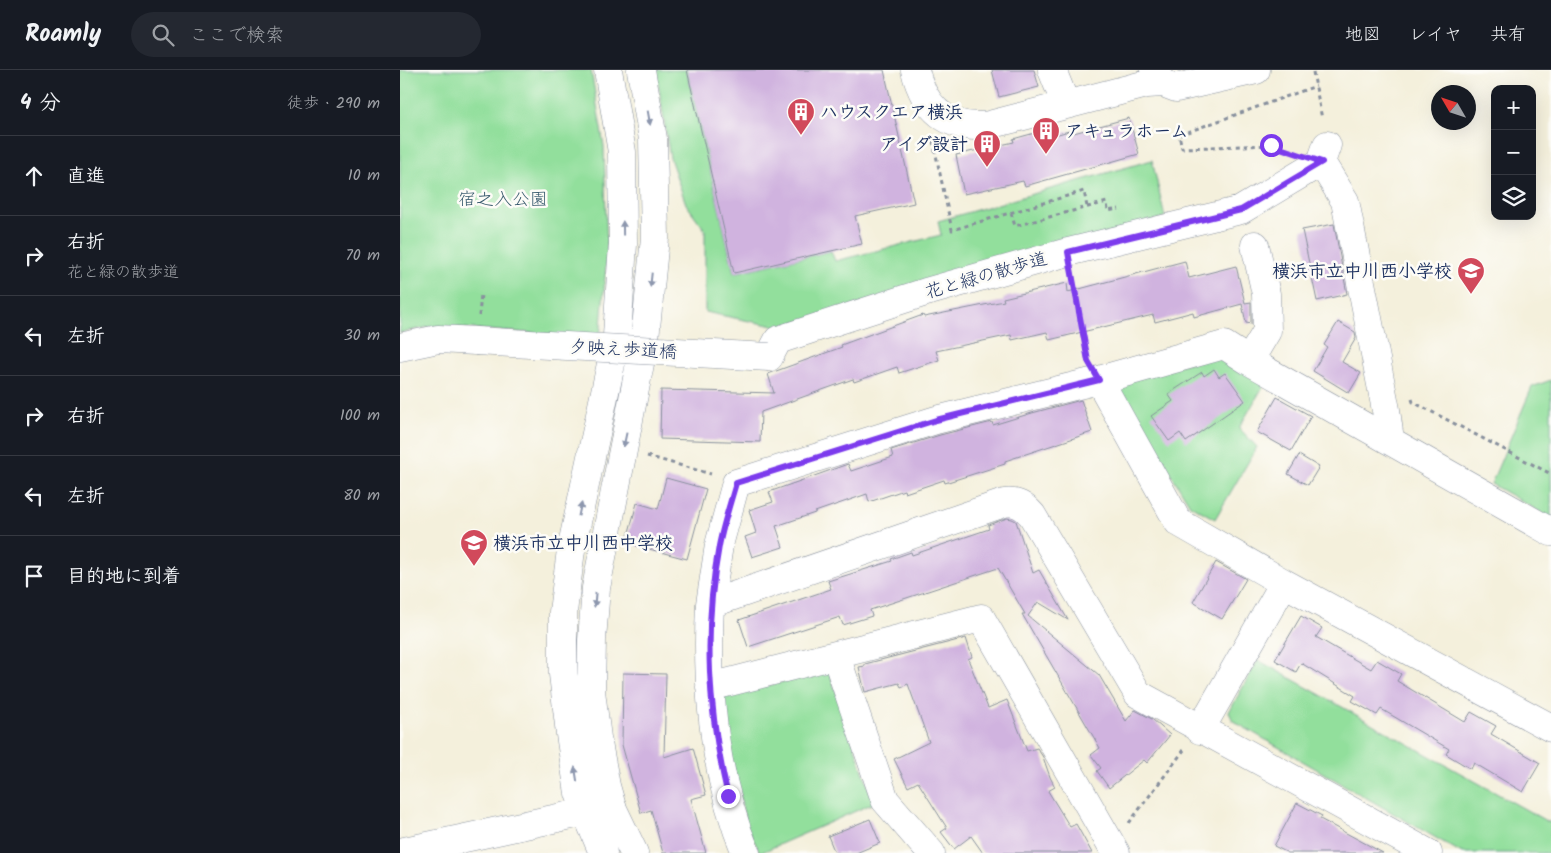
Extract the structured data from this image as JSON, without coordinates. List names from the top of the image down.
{
  "streets": {
    "street": ["花と緑の散歩道", "夕映え歩道橋"]
  },
  "crossings": [
    ["花と緑の散歩道", "夕映え歩道橋"]
  ],
  "parks": ["宿之入公園"],
  "places": {
    "building": ["ハウスクエア横浜", "アキュラホーム", "アイダ設計"],
    "school or university": ["横浜市立中川西小学校", "横浜市立中川西中学校"]
  },
  "north": "top left",
  "page": {
    "header": "Roamly",
    "search": "ここで検索",
    "nav": ["地図", "レイヤ", "共有"],
    "heading": ["4 分", "徒歩 · 290 m"],
    "map_buttons": ["+", "−"],
    "list": [
      ["直進", "10 m"],
      ["右折", "花と緑の散歩道", "70 m"],
      ["左折", "30 m"],
      ["右折", "100 m"],
      ["左折", "80 m"],
      "目的地に到着"
    ]
  }
}
